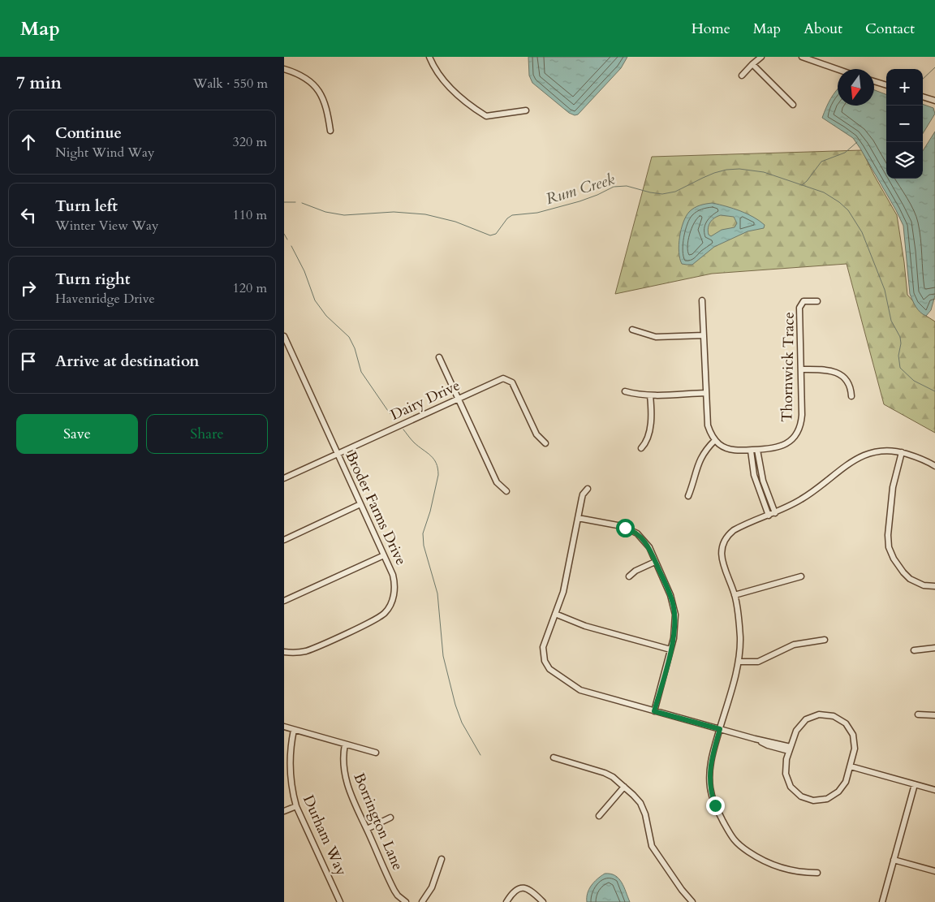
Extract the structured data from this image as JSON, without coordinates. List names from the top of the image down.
{
  "streets": {
    "street": [
      "Thornwick Trace",
      "Dairy Drive",
      "Broder Farms Drive",
      "Borrington Lane",
      "Durham Way"
    ]
  },
  "crossings": [
    ["Dairy Drive", "Broder Farms Drive"]
  ],
  "water": ["Rum Creek"],
  "north": "bottom",
  "page": {
    "header": "Map",
    "nav": [
      "Home",
      "Map",
      "About",
      "Contact"
    ],
    "heading": ["7 min", "Walk · 550 m"],
    "map_buttons": ["+", "−"],
    "list": [
      ["Continue", "Night Wind Way", "320 m"],
      ["Turn left", "Winter View Way", "110 m"],
      ["Turn right", "Havenridge Drive", "120 m"],
      "Arrive at destination"
    ],
    "buttons": ["Save", "Share"]
  }
}
